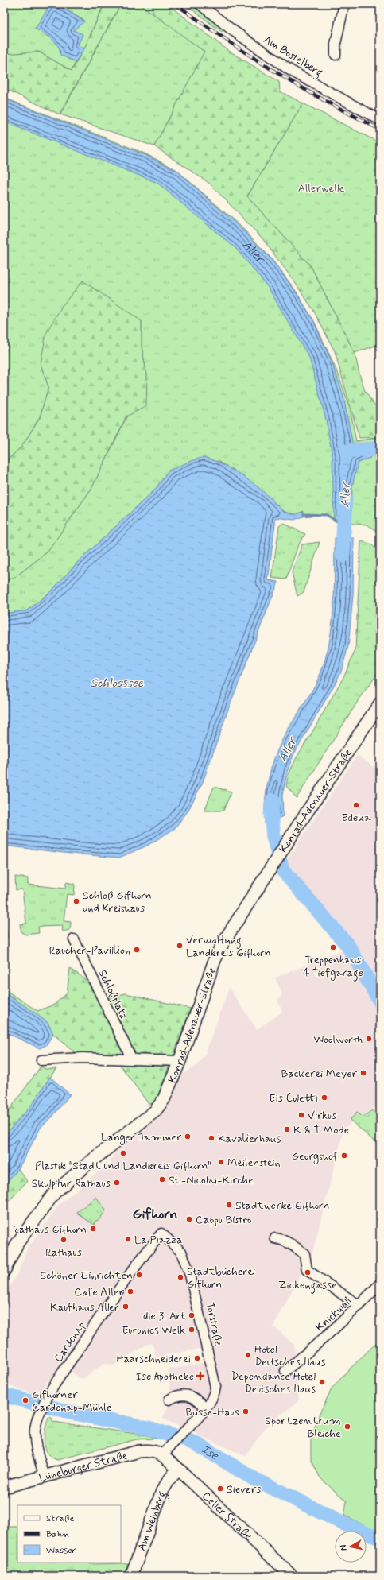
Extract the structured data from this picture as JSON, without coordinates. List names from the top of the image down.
{
  "streets": {
    "street": [
      "Am Bostelberg",
      "Konrad-Adenauer-Straße",
      "Schloßplatz",
      "Knickwall",
      "Torstraße",
      "Cardenap",
      "Lüneburger Straße",
      "Celler Straße",
      "Am Weinberg"
    ]
  },
  "crossings": [
    ["Torstraße", "Cardenap"],
    ["Torstraße", "Lüneburger Straße"],
    ["Torstraße", "Celler Straße"],
    ["Cardenap", "Lüneburger Straße"],
    ["Lüneburger Straße", "Celler Straße"],
    ["Celler Straße", "Am Weinberg"]
  ],
  "districts": ["Gifhorn"],
  "water": ["Aller", "Schlosssee", "Ise"],
  "parks": ["Allerwelle"],
  "places": {
    "other": [
      "Edeka",
      "Schloß Gifhorn und Kreishaus",
      "Verwaltung Landkreis Gifhorn",
      "Treppenhaus 4 Tiefgarage",
      "Raucher-Pavillion",
      "Woolworth",
      "Bäckerei Meyer",
      "Eis Coletti",
      "Virkus",
      "K & T Mode",
      "Langer Jammer",
      "Kavalierhaus",
      "Plastik \"Stadt und Landkreis Gifhorn\"",
      "Georgshof",
      "Meilenstein",
      "St.-Nicolai-Kirche",
      "Skulptur Rathaus",
      "Stadtwerke Gifhorn",
      "Cappu Bistro",
      "Rathaus Gifhorn",
      "La Piazza",
      "Rathaus",
      "Zickengasse",
      "Schöner Einrichten",
      "Stadtbücherei Gifhorn",
      "Cafe Aller",
      "Kaufhaus Aller",
      "die 3. Art",
      "Euronics Welk",
      "Hotel Deutsches Haus",
      "Haarschneiderei",
      "Dependance Hotel Deutsches Haus",
      "Gifhorner Cardenap-Mühle",
      "Busse-Haus",
      "Sportzentrum Bleiche",
      "Sievers"
    ],
    "health": ["Ise Apotheke"]
  },
  "legend": ["Straße", "Bahn", "Wasser"],
  "north": "left"
}
